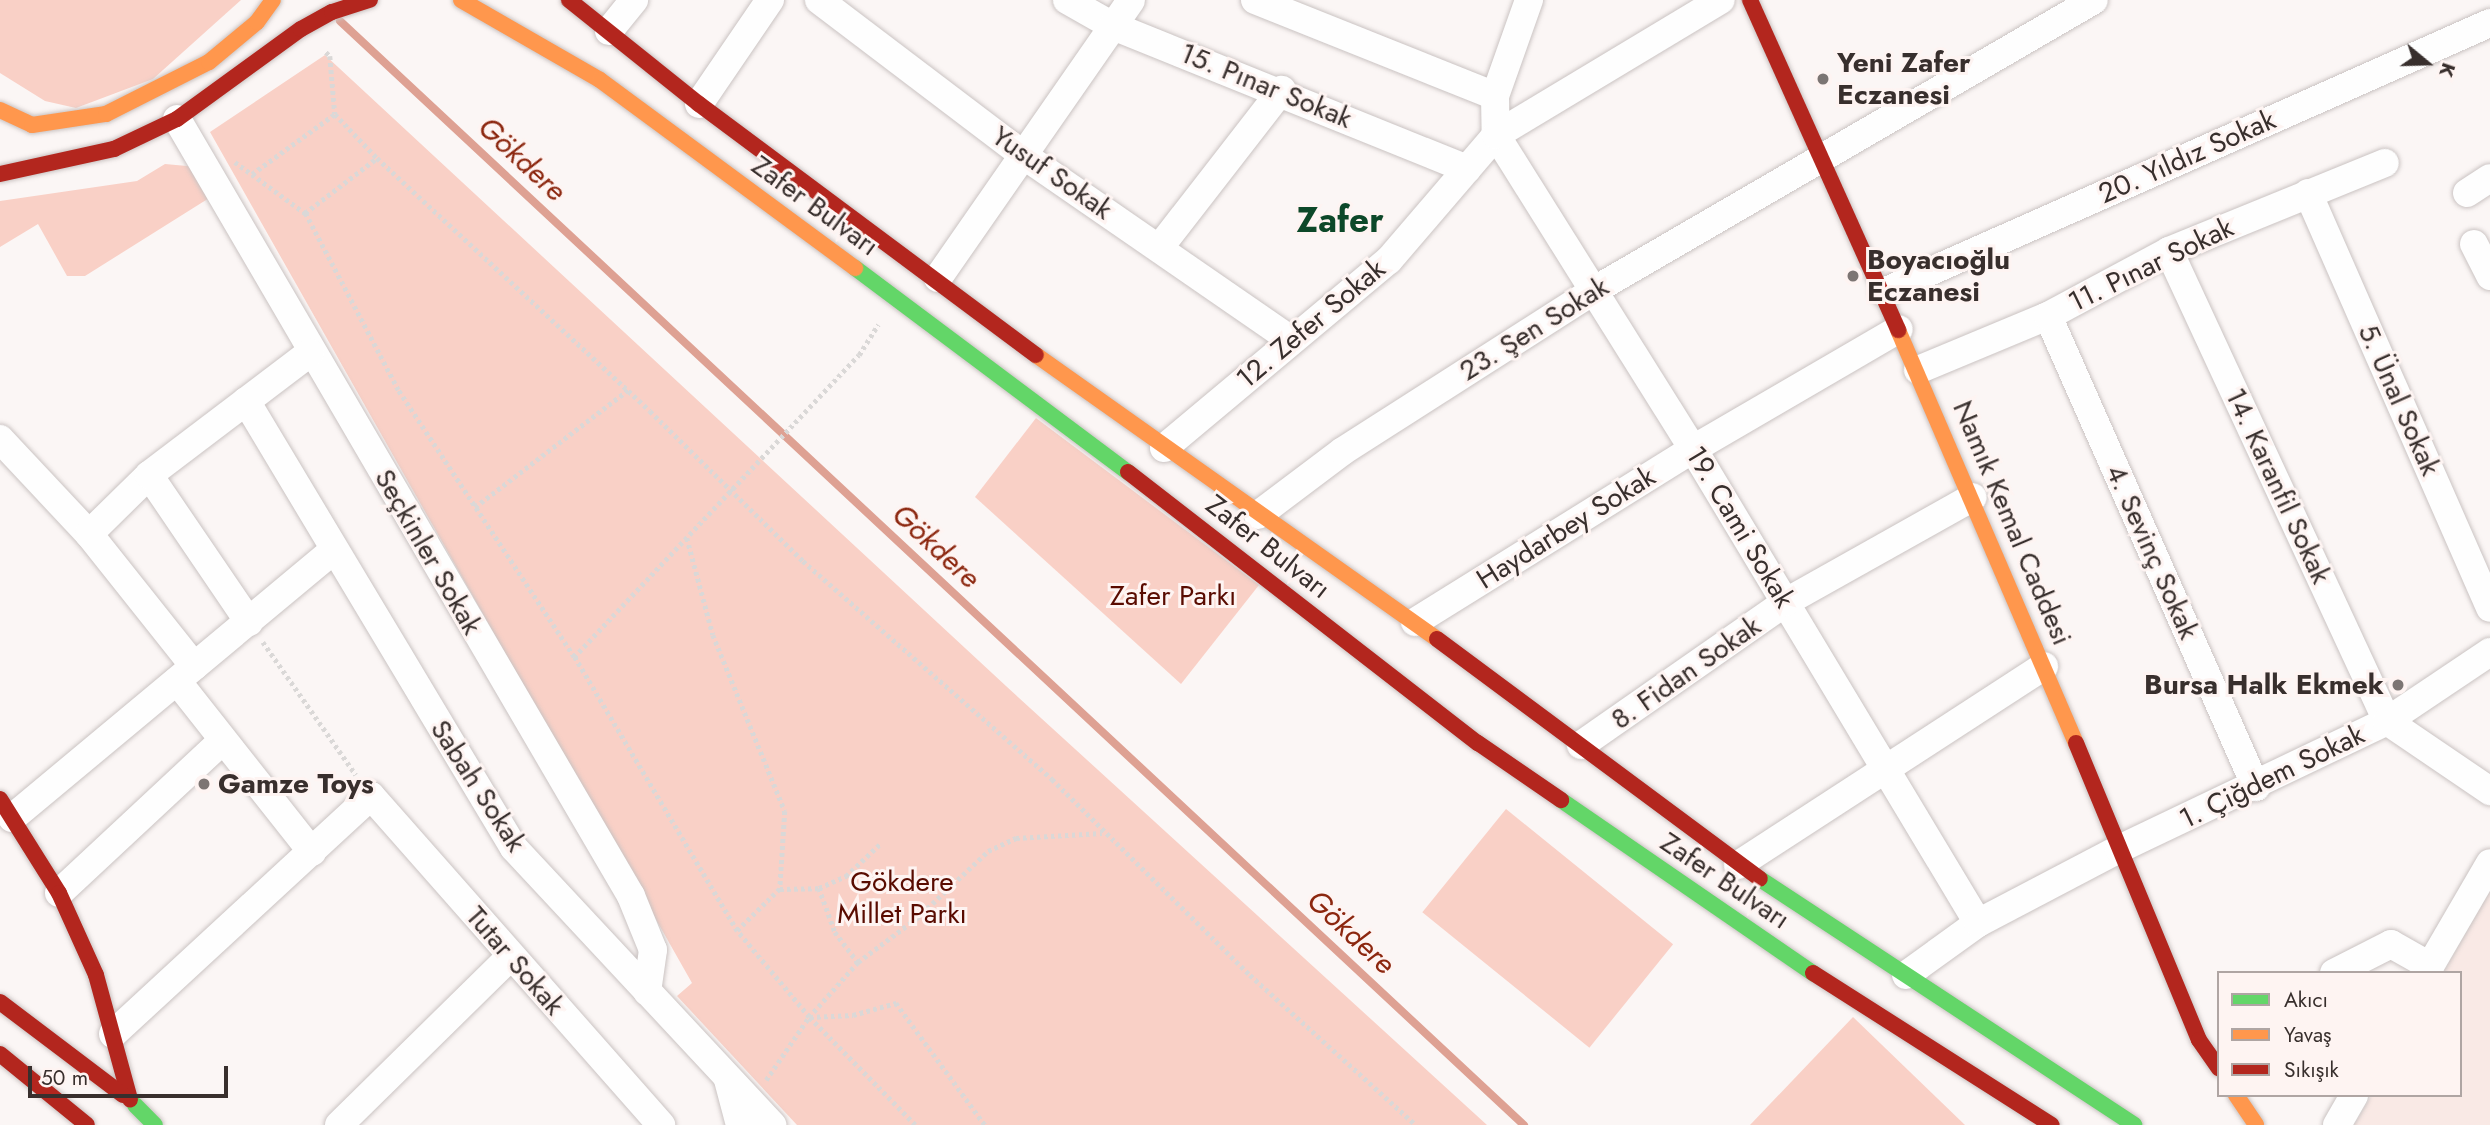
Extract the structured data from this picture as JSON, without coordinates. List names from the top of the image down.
{
  "streets": {
    "main road": ["Zafer Bulvarı", "Namık Kemal Caddesi"],
    "street": [
      "15. Pınar Sokak",
      "20. Yıldız Sokak",
      "Yusuf Sokak",
      "11. Pınar Sokak",
      "12. Zefer Sokak",
      "23. Şen Sokak",
      "5. Ünal Sokak",
      "14. Karanfil Sokak",
      "19. Cami Sokak",
      "Haydarbey Sokak",
      "Seçkinler Sokak",
      "4. Sevinç Sokak",
      "8. Fidan Sokak",
      "1. Çiğdem Sokak",
      "Sabah Sokak",
      "Tutar Sokak"
    ]
  },
  "crossings": [
    ["15. Pınar Sokak", "12. Zefer Sokak"],
    ["20. Yıldız Sokak", "Namık Kemal Caddesi"],
    ["Yusuf Sokak", "12. Zefer Sokak"],
    ["Zafer Bulvarı", "12. Zefer Sokak"],
    ["Zafer Bulvarı", "23. Şen Sokak"],
    ["Zafer Bulvarı", "Haydarbey Sokak"],
    ["Zafer Bulvarı", "8. Fidan Sokak"],
    ["Zafer Bulvarı", "1. Çiğdem Sokak"],
    ["11. Pınar Sokak", "5. Ünal Sokak"],
    ["11. Pınar Sokak", "14. Karanfil Sokak"],
    ["11. Pınar Sokak", "Namık Kemal Caddesi"],
    ["11. Pınar Sokak", "4. Sevinç Sokak"],
    ["12. Zefer Sokak", "19. Cami Sokak"],
    ["23. Şen Sokak", "Namık Kemal Caddesi"],
    ["23. Şen Sokak", "19. Cami Sokak"],
    ["14. Karanfil Sokak", "1. Çiğdem Sokak"],
    ["Namık Kemal Caddesi", "Haydarbey Sokak"],
    ["Namık Kemal Caddesi", "8. Fidan Sokak"],
    ["Namık Kemal Caddesi", "1. Çiğdem Sokak"],
    ["19. Cami Sokak", "Haydarbey Sokak"],
    ["19. Cami Sokak", "8. Fidan Sokak"],
    ["19. Cami Sokak", "1. Çiğdem Sokak"],
    ["Seçkinler Sokak", "Sabah Sokak"],
    ["4. Sevinç Sokak", "1. Çiğdem Sokak"]
  ],
  "districts": ["Zafer"],
  "water": ["Gökdere"],
  "parks": ["Zafer Parkı", "Gökdere Millet Parkı"],
  "places": [
    "Yeni Zafer Eczanesi",
    "Boyacıoğlu Eczanesi",
    "Bursa Halk Ekmek",
    "Gamze Toys"
  ],
  "legend": ["Akıcı", "Yavaş", "Sıkışık"],
  "scale_bar": "50 m",
  "north": "right"
}
